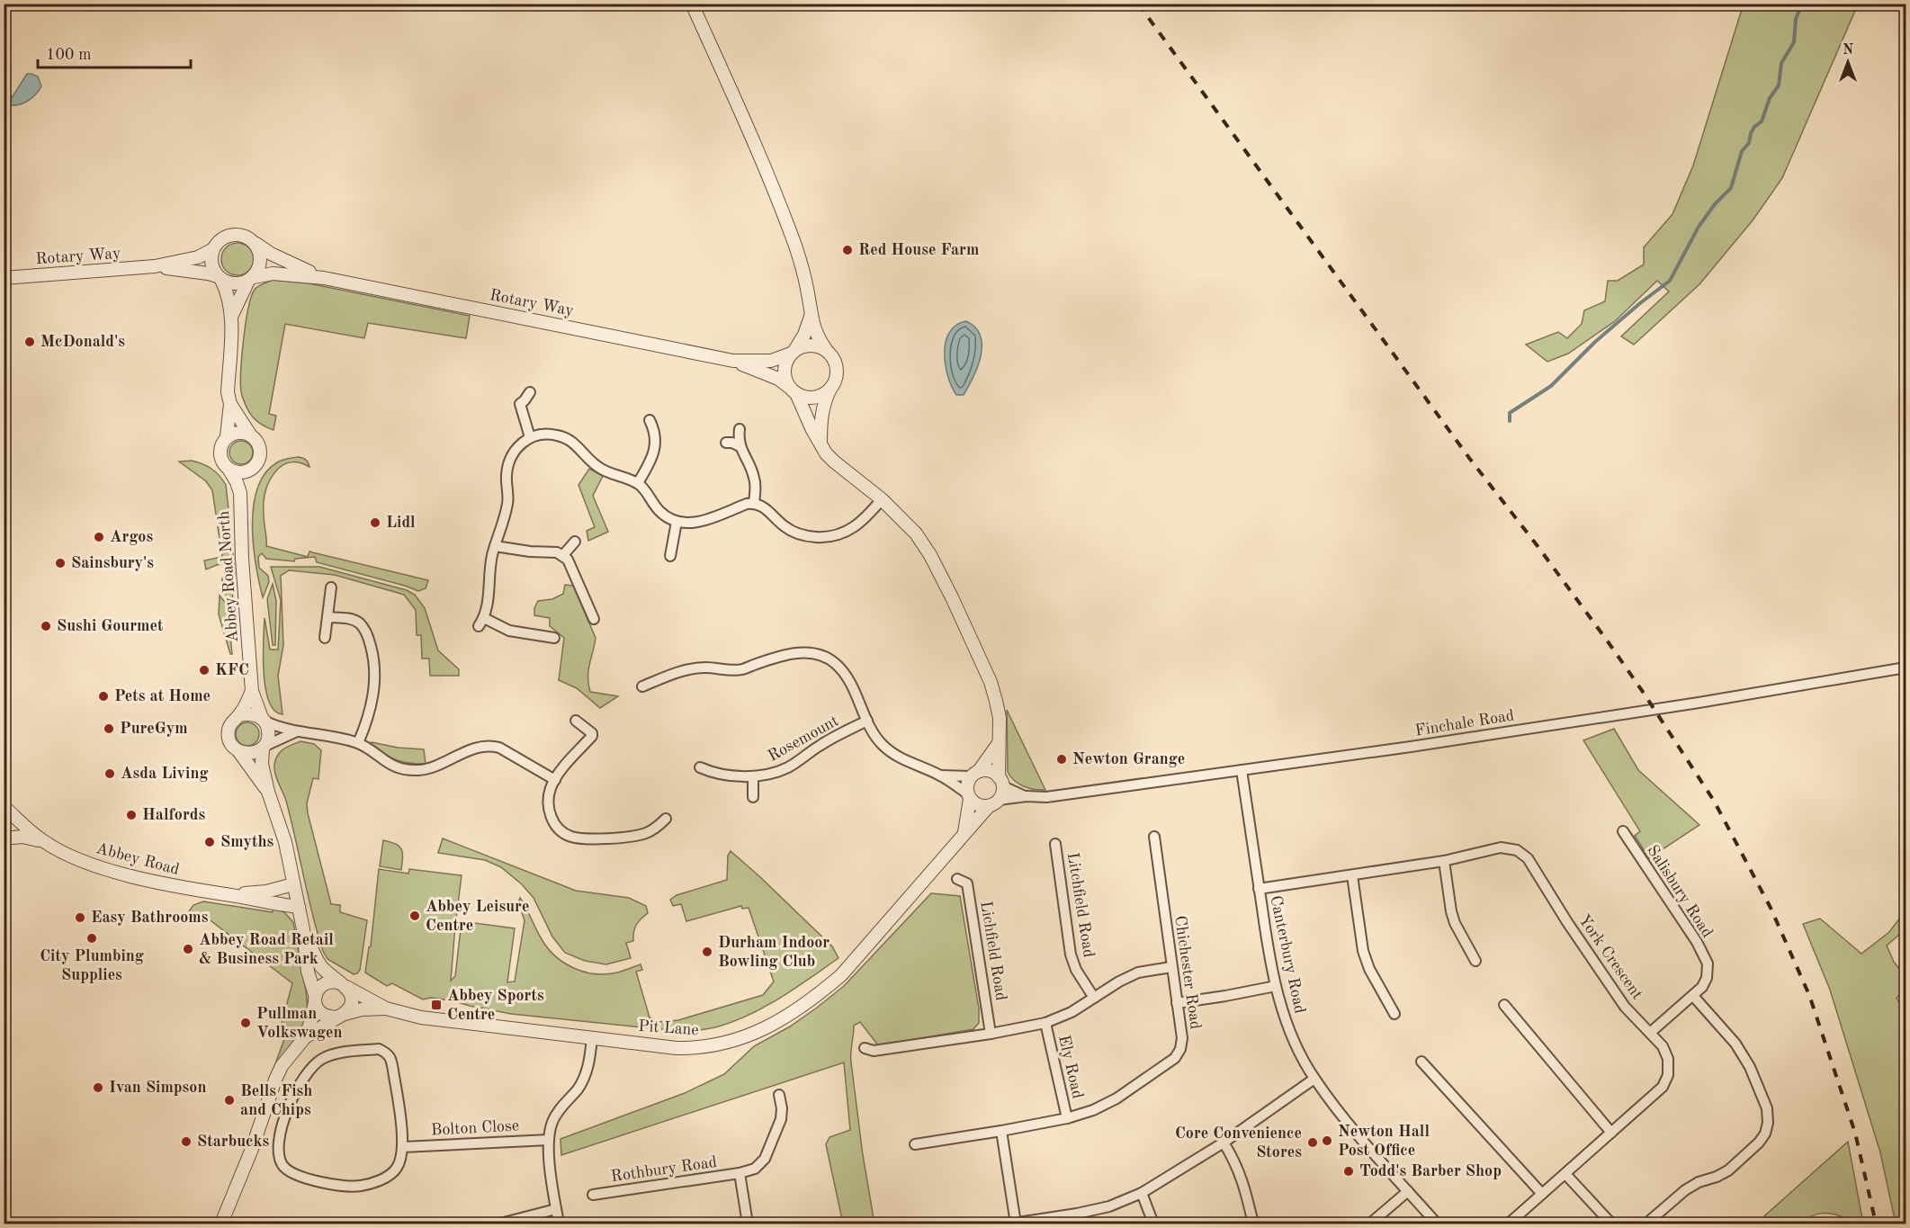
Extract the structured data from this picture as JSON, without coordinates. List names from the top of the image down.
{
  "streets": {
    "street": [
      "Rotary Way",
      "Abbey Road North",
      "Finchale Road",
      "Rosemount",
      "Abbey Road",
      "Salisbury Road",
      "Litchfield Road",
      "Lichfield Road",
      "Canterbury Road",
      "York Crescent",
      "Chichester Road",
      "Pit Lane",
      "Ely Road",
      "Bolton Close",
      "Rothbury Road"
    ]
  },
  "crossings": [
    ["Finchale Road", "Canterbury Road"],
    ["Finchale Road", "Pit Lane"],
    ["Salisbury Road", "York Crescent"],
    ["Canterbury Road", "York Crescent"],
    ["Chichester Road", "Ely Road"]
  ],
  "places": {
    "other": [
      "Red House Farm",
      "McDonald's",
      "Lidl",
      "Argos",
      "Sainsbury's",
      "Sushi Gourmet",
      "KFC",
      "Pets at Home",
      "PureGym",
      "Newton Grange",
      "Asda Living",
      "Halfords",
      "Smyths",
      "Abbey Leisure Centre",
      "Easy Bathrooms",
      "City Plumbing Supplies",
      "Abbey Road Retail & Business Park",
      "Durham Indoor Bowling Club",
      "Pullman Volkswagen",
      "Ivan Simpson",
      "Bells Fish and Chips",
      "Newton Hall Post Office",
      "Starbucks",
      "Core Convenience Stores",
      "Todd's Barber Shop"
    ],
    "transit": ["Abbey Sports Centre"]
  },
  "scale_bar": "100 m",
  "north": "top"
}
